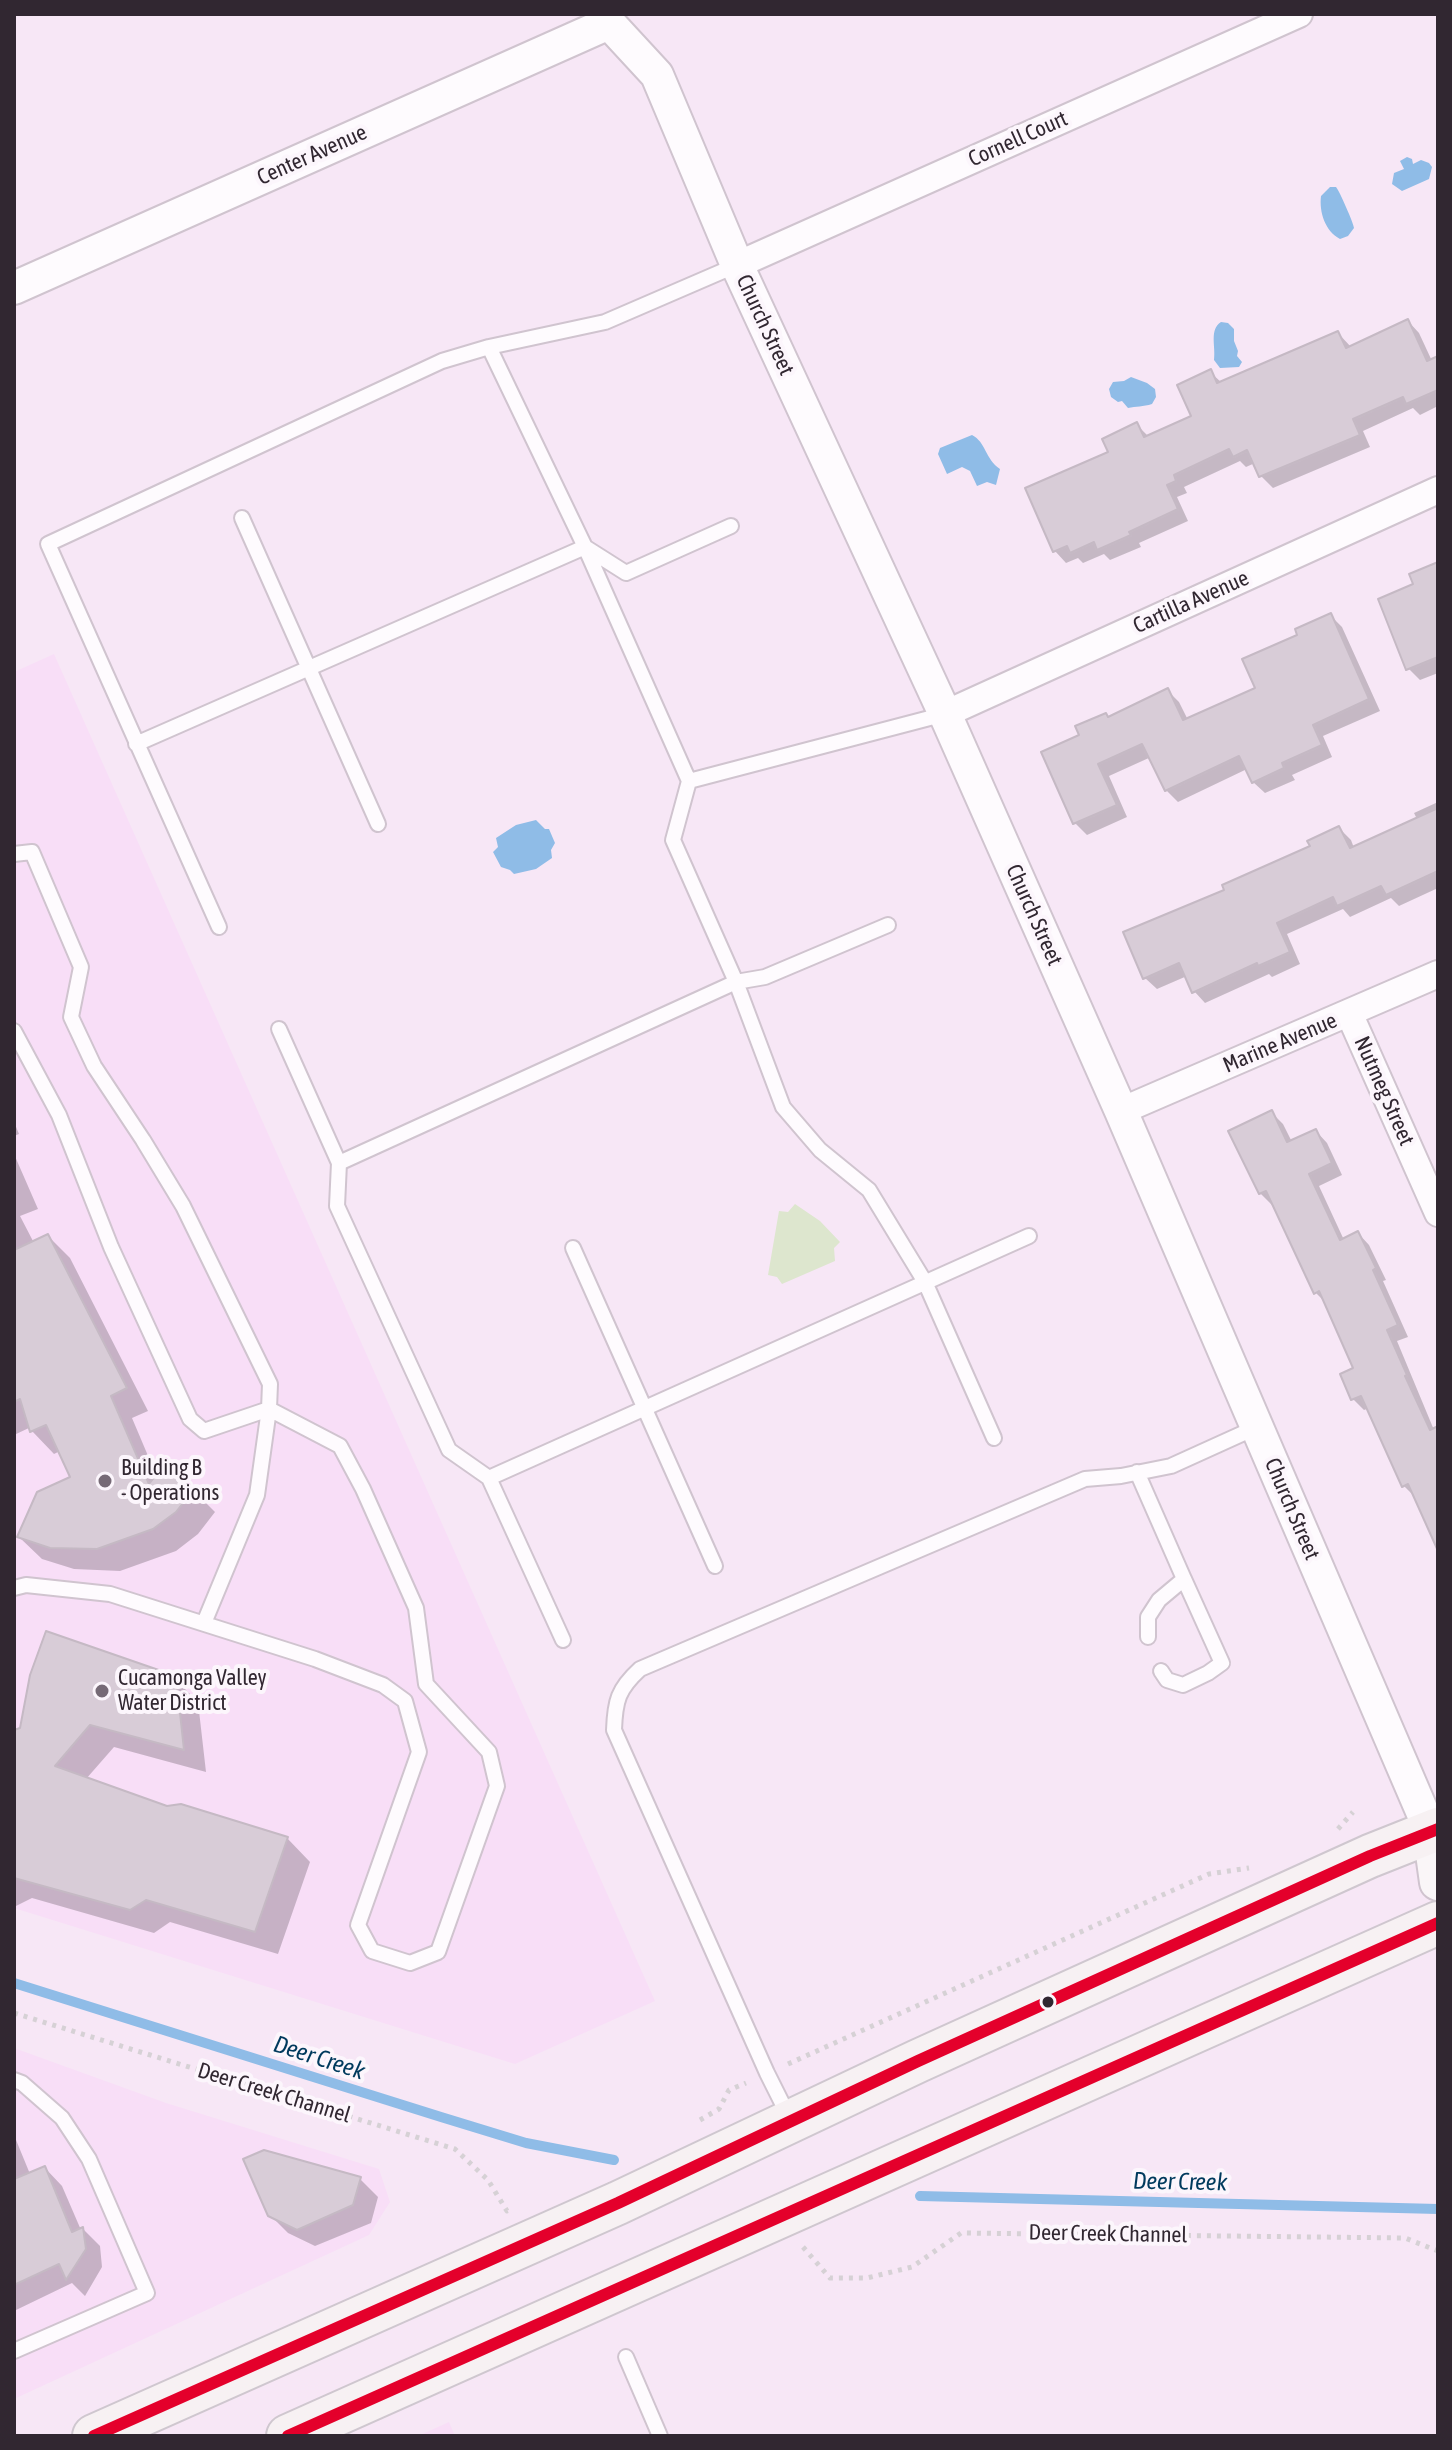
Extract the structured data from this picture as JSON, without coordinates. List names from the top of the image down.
{
  "streets": {
    "main road": ["Church Street"],
    "street": [
      "Cornell Court",
      "Center Avenue",
      "Cartilla Avenue",
      "Marine Avenue",
      "Nutmeg Street"
    ],
    "path": ["Deer Creek Channel"]
  },
  "crossings": [
    ["Cornell Court", "Church Street"],
    ["Center Avenue", "Church Street"],
    ["Church Street", "Cartilla Avenue"],
    ["Church Street", "Marine Avenue"],
    ["Marine Avenue", "Nutmeg Street"]
  ],
  "water": ["Deer Creek"],
  "places": ["Building B - Operations", "Cucamonga Valley Water District"]
}
